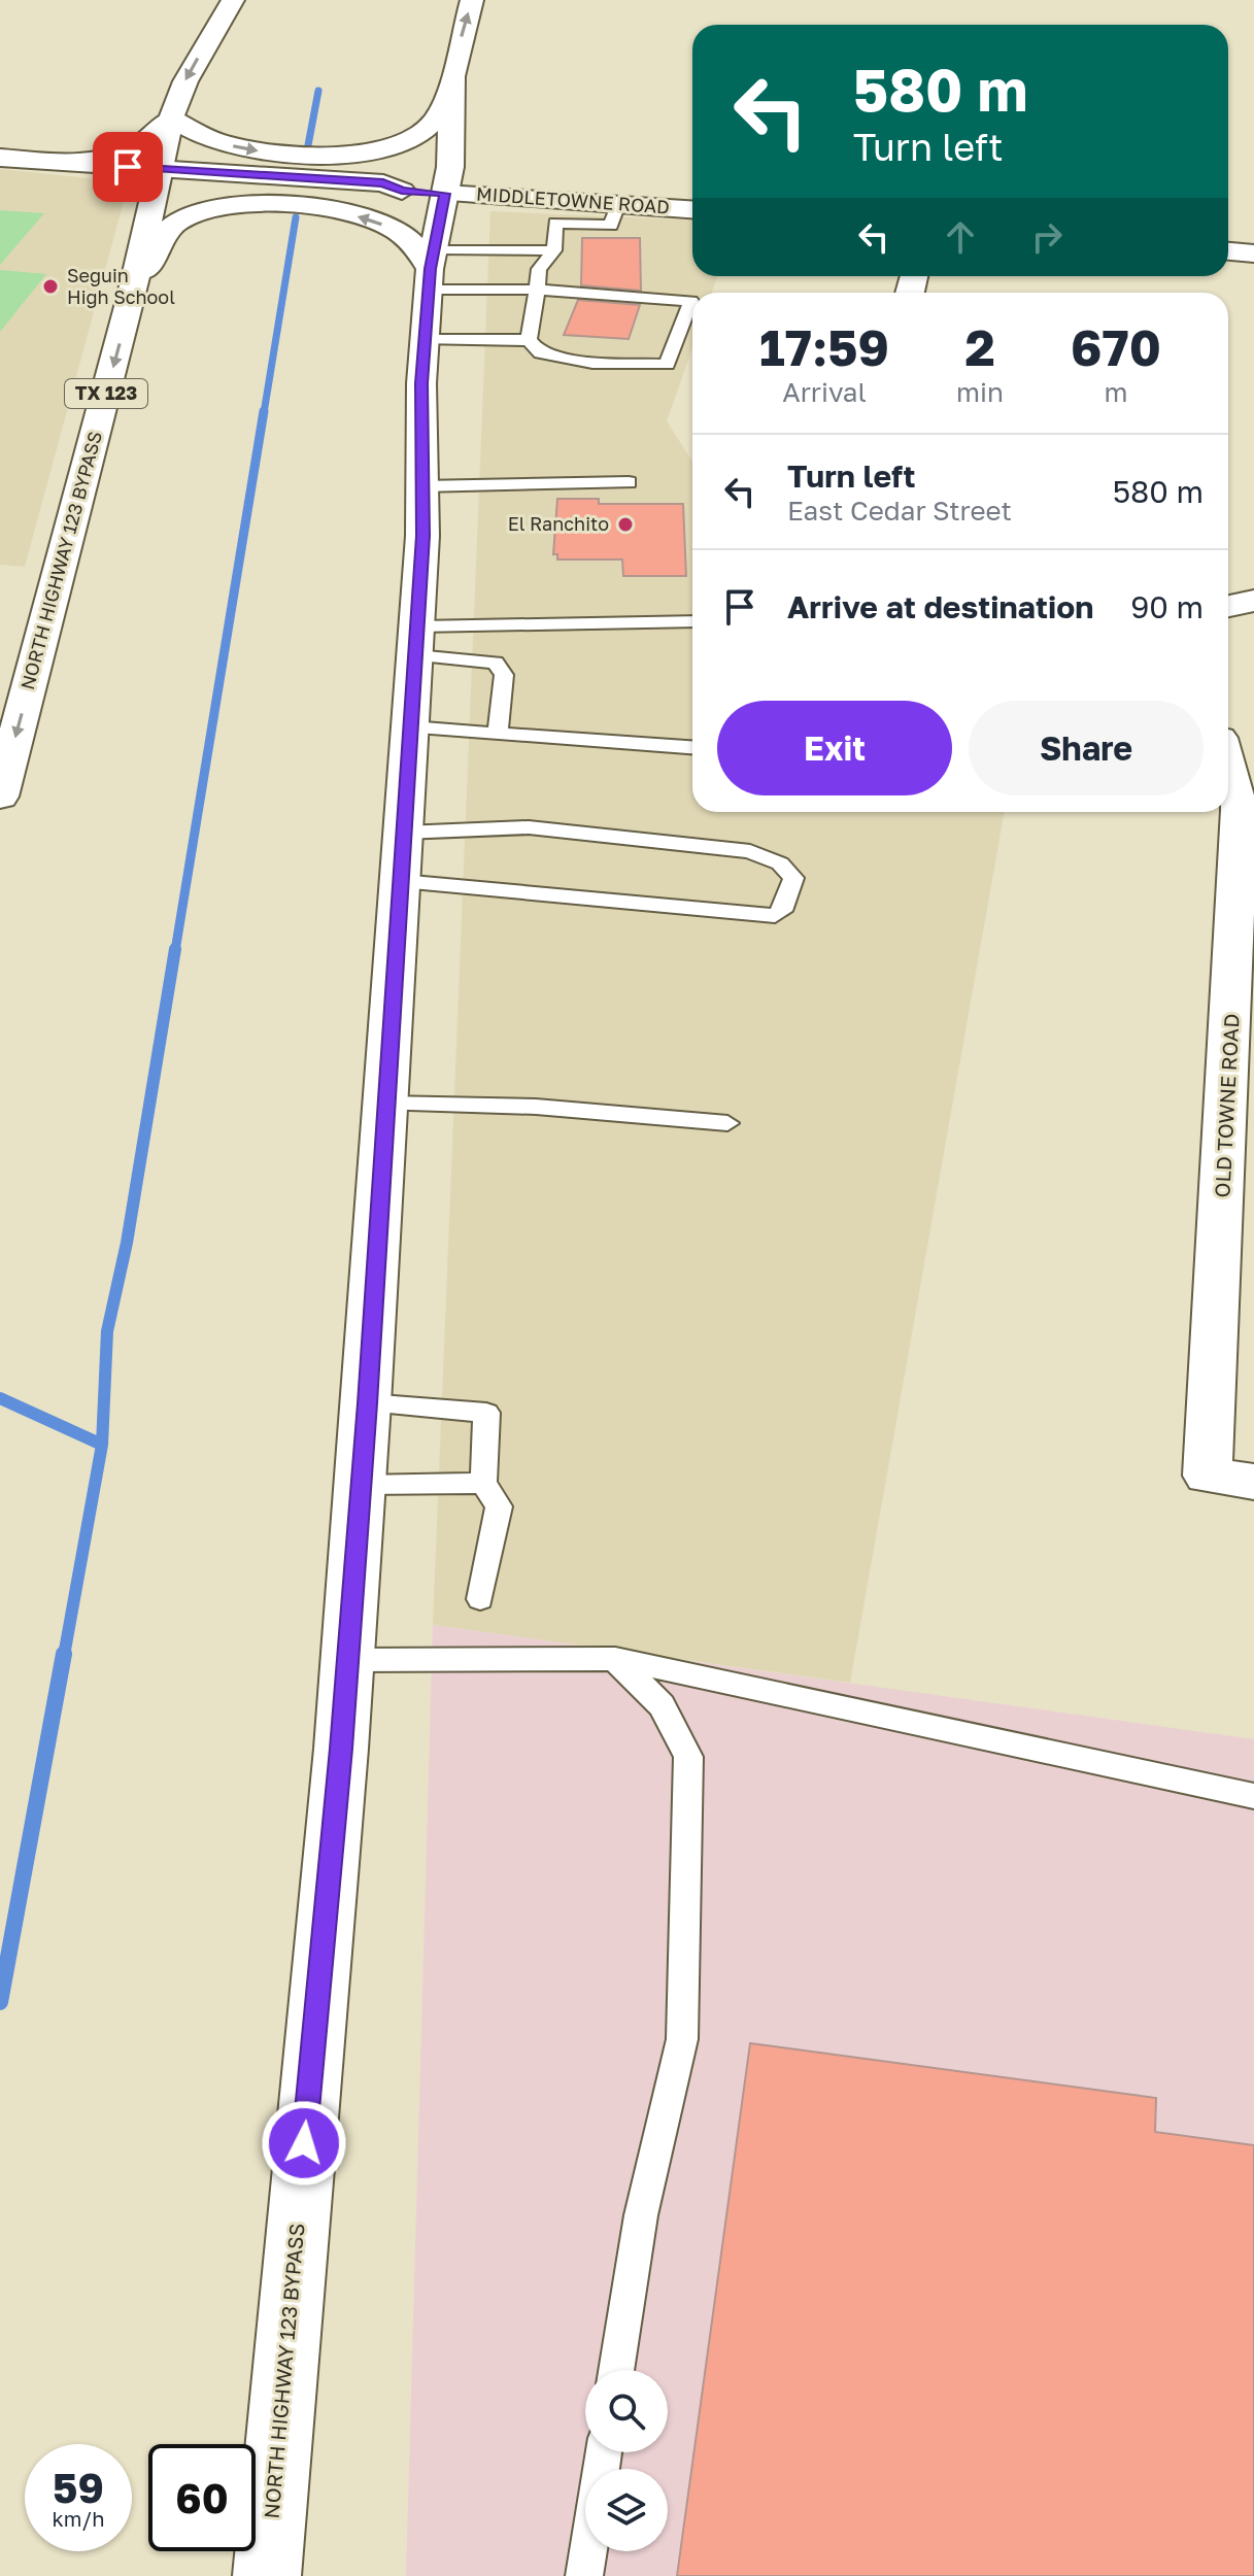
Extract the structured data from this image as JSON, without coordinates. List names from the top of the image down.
{
  "streets": {
    "main road": [
      "MIDDLETOWNE ROAD",
      "TX 123",
      "NORTH HIGHWAY 123 BYPASS",
      "OLD TOWNE ROAD"
    ]
  },
  "crossings": [
    ["MIDDLETOWNE ROAD", "NORTH HIGHWAY 123 BYPASS"]
  ],
  "places": ["Seguin High School", "El Ranchito"],
  "page": {
    "turn": ["580 m", "Turn left"],
    "eta": [
      "17:59",
      "Arrival",
      "2",
      "min",
      "670",
      "m"
    ],
    "list": [
      {
        "name": "Turn left",
        "note": "East Cedar Street",
        "value": "580 m"
      },
      {
        "name": "Arrive at destination",
        "value": "90 m"
      }
    ],
    "buttons": ["Exit", "Share"],
    "speed": "59 km/h",
    "limit": "60"
  }
}
